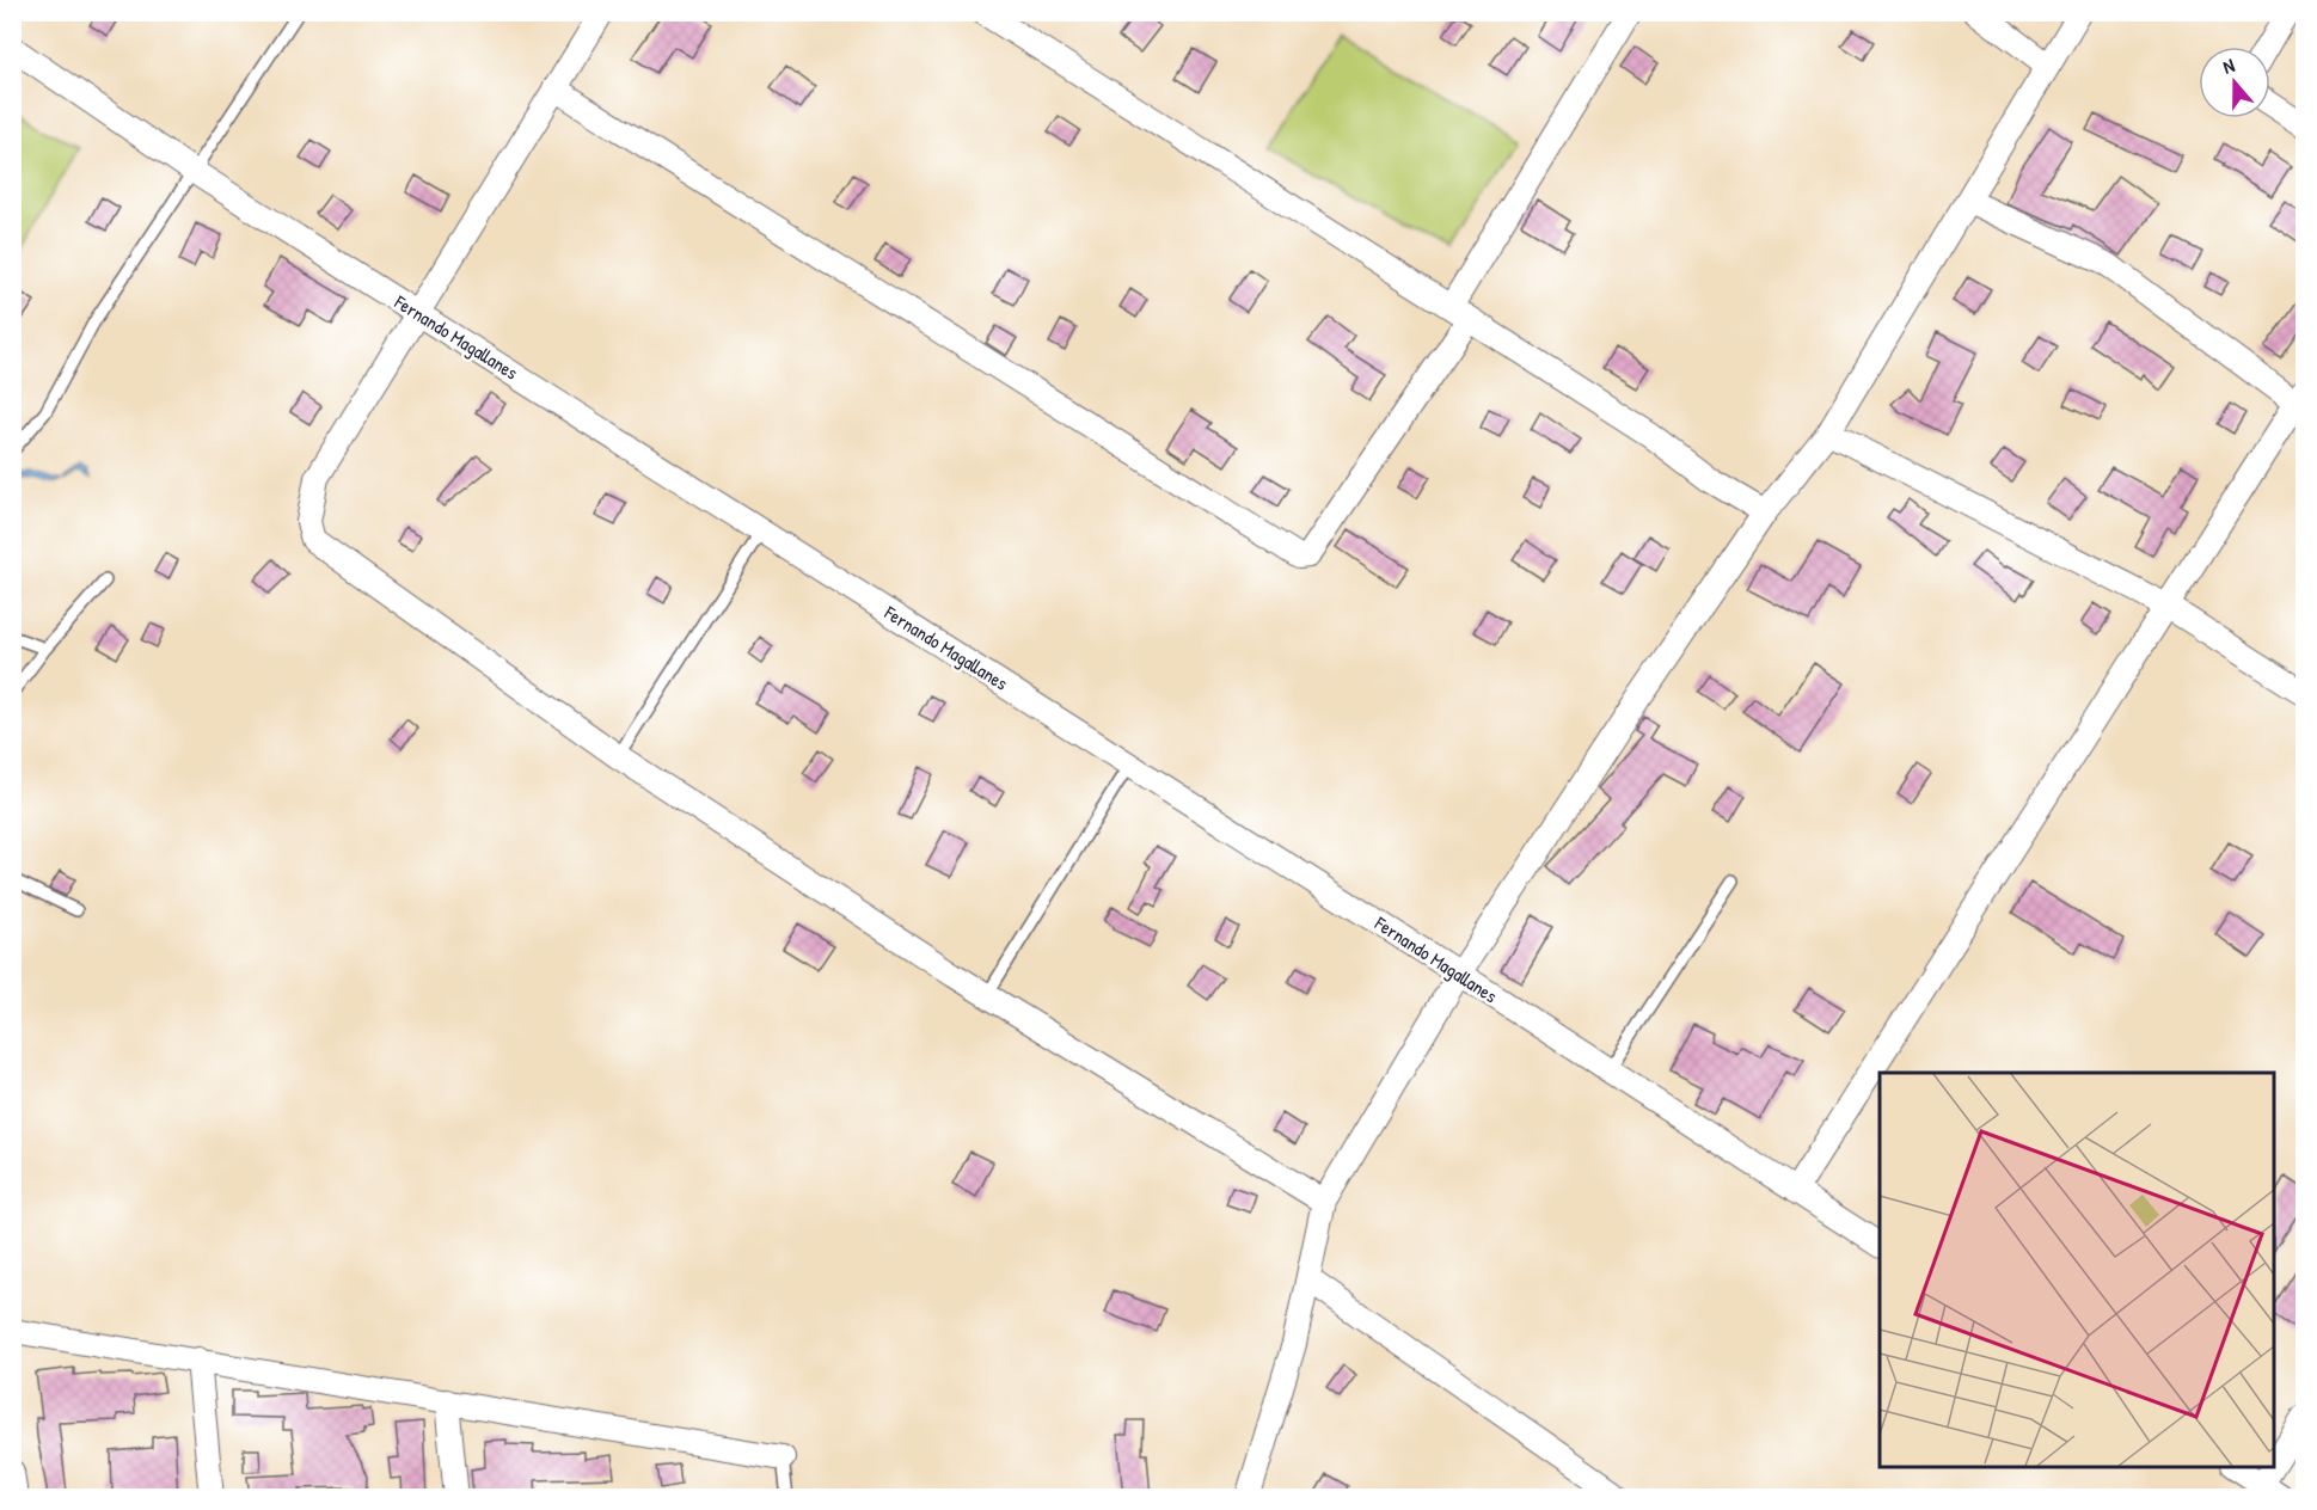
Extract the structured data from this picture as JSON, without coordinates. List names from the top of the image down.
{
  "streets": {
    "street": ["Fernando Magallanes"]
  },
  "north": "top"
}
